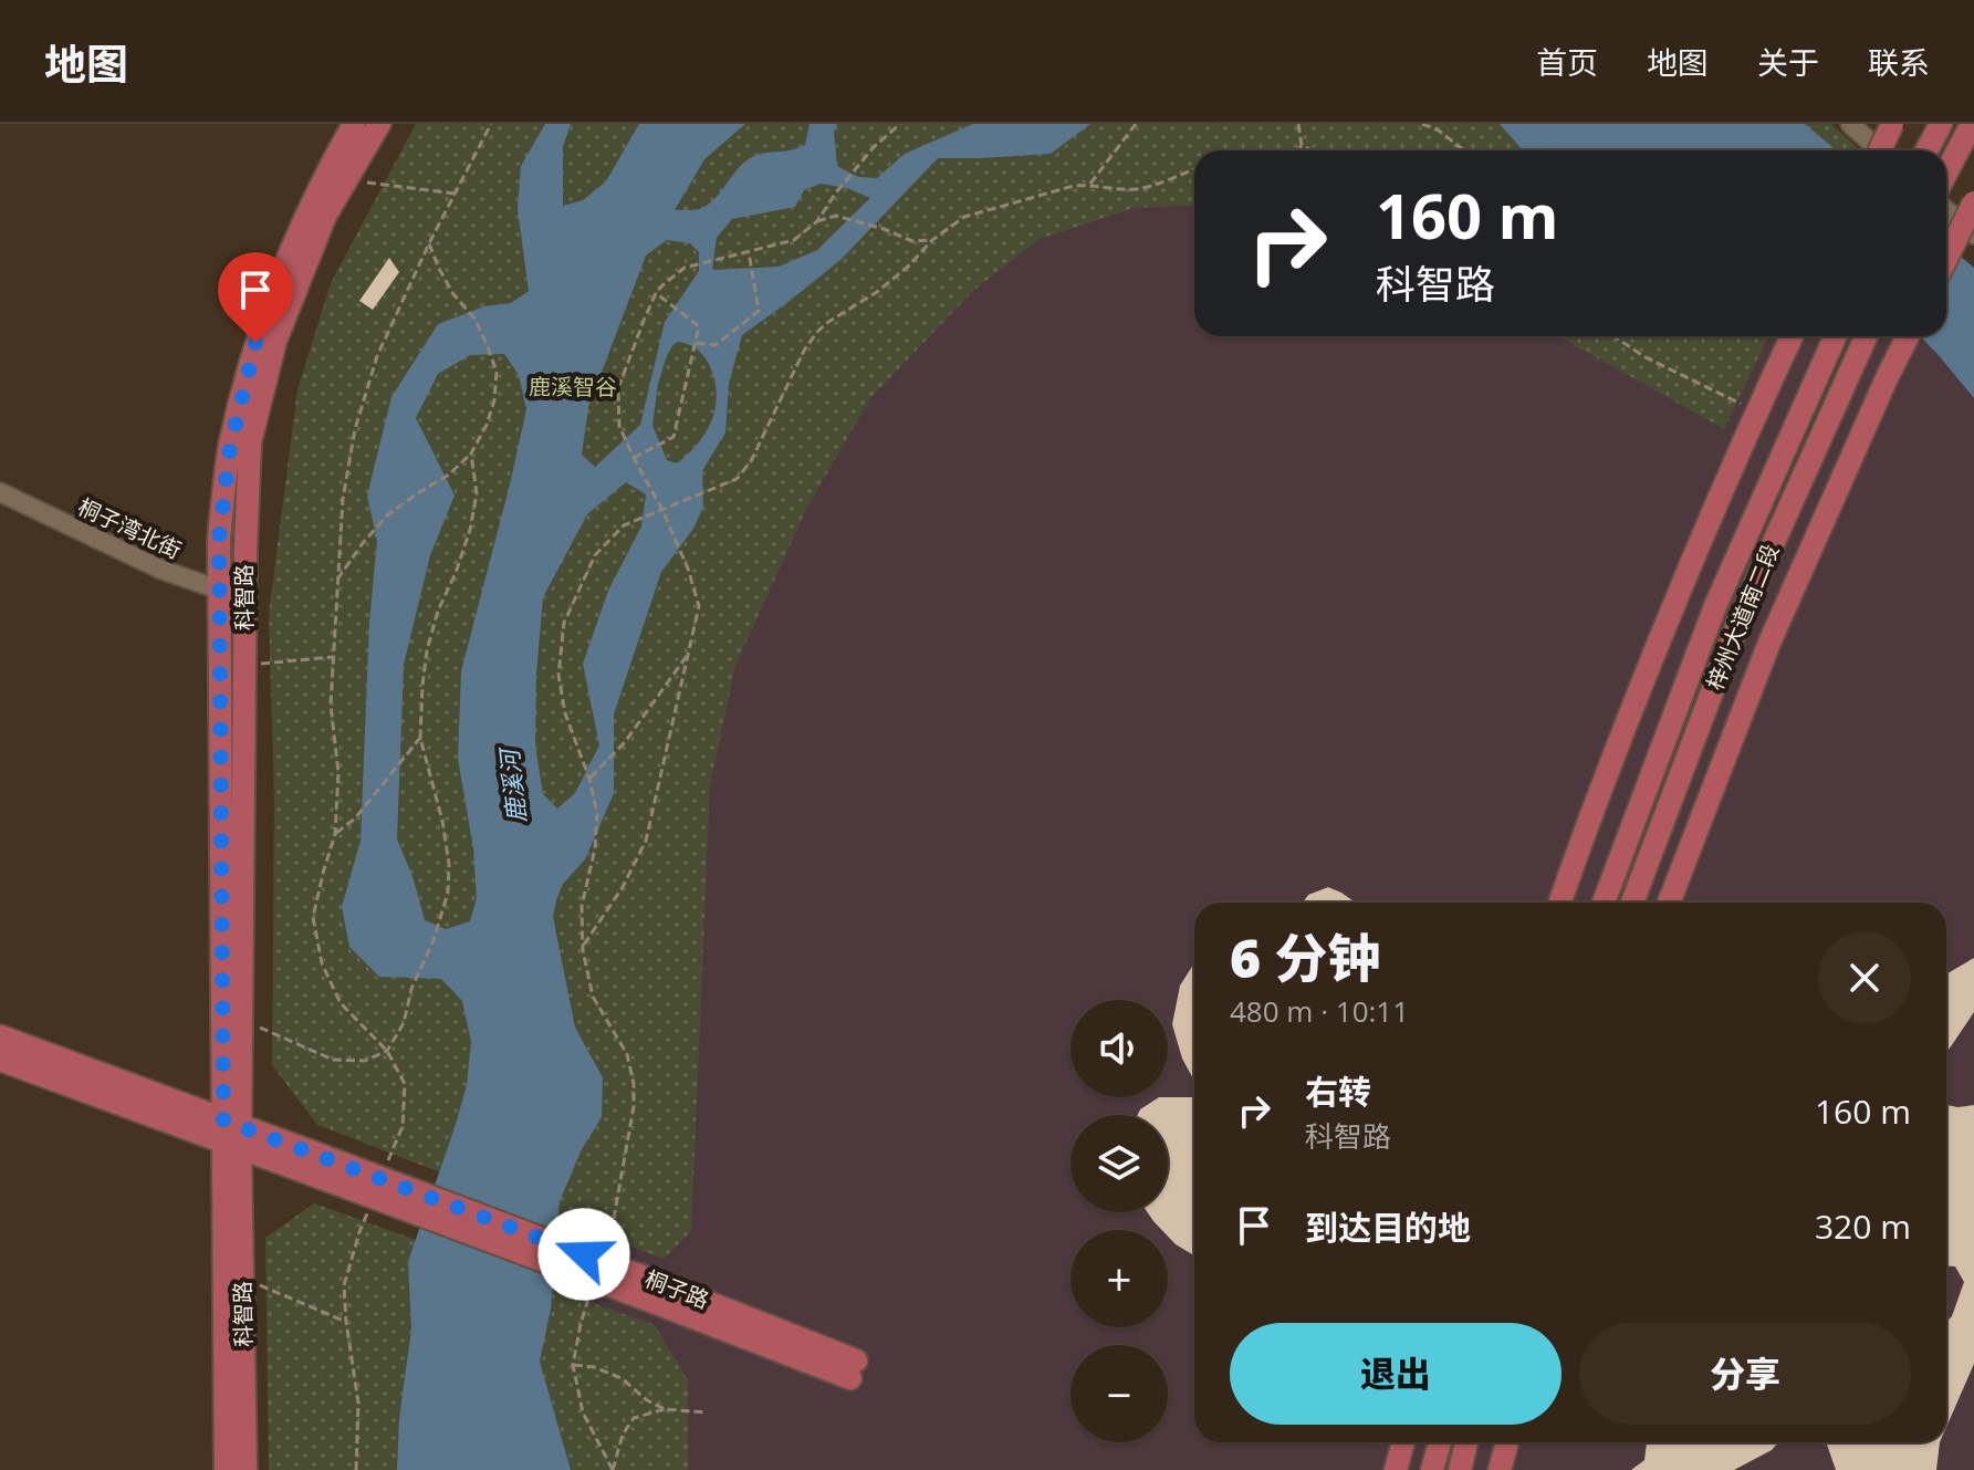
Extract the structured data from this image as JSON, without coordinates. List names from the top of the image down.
{
  "streets": {
    "main road": ["科智路", "梓州大道南二段", "桐子路"],
    "street": ["桐子湾北街"]
  },
  "crossings": [
    ["桐子湾北街", "科智路"],
    ["科智路", "桐子路"]
  ],
  "water": ["鹿溪河"],
  "parks": ["鹿溪智谷"],
  "page": {
    "header": "地图",
    "nav": [
      "首页",
      "地图",
      "关于",
      "联系"
    ],
    "turn": ["160 m", "科智路"],
    "heading": ["6 分钟", "480 m · 10:11"],
    "map_buttons": ["+", "−"],
    "list": [
      {
        "name": "右转",
        "note": "科智路",
        "value": "160 m"
      },
      {
        "name": "到达目的地",
        "value": "320 m"
      }
    ],
    "buttons": ["退出", "分享"]
  }
}
